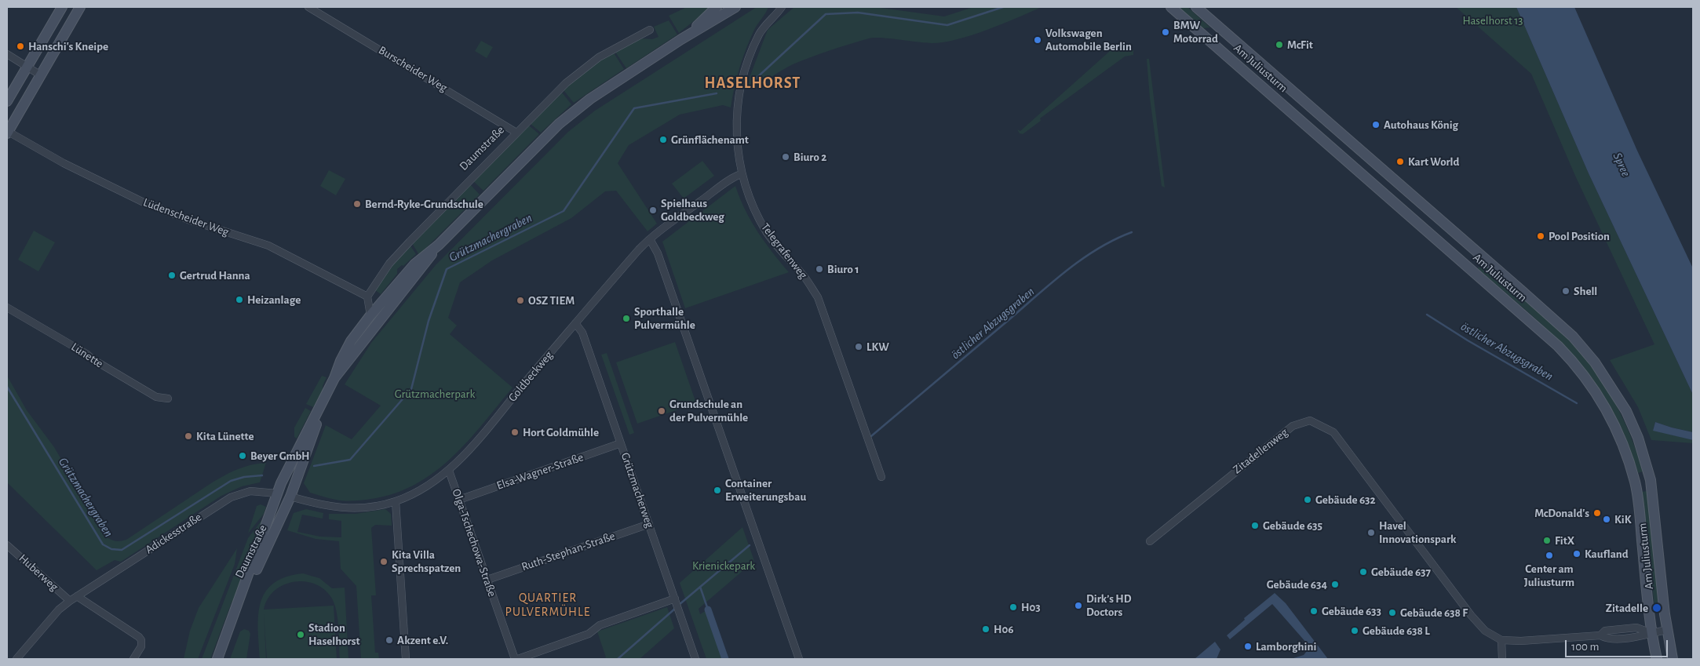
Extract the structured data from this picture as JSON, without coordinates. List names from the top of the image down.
{
  "streets": {
    "main road": ["Am Juliusturm", "Daumstraße"],
    "street": [
      "Burscheider Weg",
      "Lüdenscheider Weg",
      "Telegrafenweg",
      "Lünette",
      "Goldbeckweg",
      "Zitadellenweg",
      "Elsa-Wagner-Straße",
      "Grützmacherweg",
      "Adickesstraße",
      "Olga-Tschechowa-Straße",
      "Ruth-Stephan-Straße",
      "Huberweg"
    ]
  },
  "crossings": [
    ["Am Juliusturm", "Zitadellenweg"],
    ["Burscheider Weg", "Daumstraße"],
    ["Daumstraße", "Lüdenscheider Weg"],
    ["Daumstraße", "Goldbeckweg"],
    ["Daumstraße", "Adickesstraße"],
    ["Telegrafenweg", "Goldbeckweg"],
    ["Goldbeckweg", "Grützmacherweg"],
    ["Goldbeckweg", "Olga-Tschechowa-Straße"],
    ["Elsa-Wagner-Straße", "Grützmacherweg"],
    ["Elsa-Wagner-Straße", "Olga-Tschechowa-Straße"],
    ["Grützmacherweg", "Ruth-Stephan-Straße"],
    ["Adickesstraße", "Huberweg"],
    ["Olga-Tschechowa-Straße", "Ruth-Stephan-Straße"]
  ],
  "districts": ["HASELHORST", "QUARTIER PULVERMÜHLE"],
  "water": ["Spree", "Grützmachergraben", "östlicher Abzugsgraben"],
  "parks": ["Haselhorst 13", "Grützmacherpark", "Krienickepark"],
  "places": [
    "BMW Motorrad",
    "Volkswagen Automobile Berlin",
    "McFit",
    "Hanschi's Kneipe",
    "Autohaus König",
    "Grünflächenamt",
    "Biuro 2",
    "Kart World",
    "Bernd-Ryke-Grundschule",
    "Spielhaus Goldbeckweg",
    "Pool Position",
    "Biuro 1",
    "Gertrud Hanna",
    "Shell",
    "Heizanlage",
    "OSZ TIEM",
    "Sporthalle Pulvermühle",
    "LKW",
    "Grundschule an der Pulvermühle",
    "Hort Goldmühle",
    "Kita Lünette",
    "Beyer GmbH",
    "Container Erweiterungsbau",
    "Gebäude 632",
    "McDonald's",
    "KiK",
    "Gebäude 635",
    "Havel Innovationspark",
    "FitX",
    "Kaufland",
    "Center am Juliusturm",
    "Kita Villa Sprechspatzen",
    "Gebäude 637",
    "Gebäude 634",
    "Dirk’s HD Doctors",
    "H03",
    "Zitadelle",
    "Gebäude 633",
    "Gebäude 638 F",
    "H06",
    "Gebäude 638 L",
    "Stadion Haselhorst",
    "Akzent e.V.",
    "Lamborghini"
  ],
  "scale_bar": "100 m"
}
